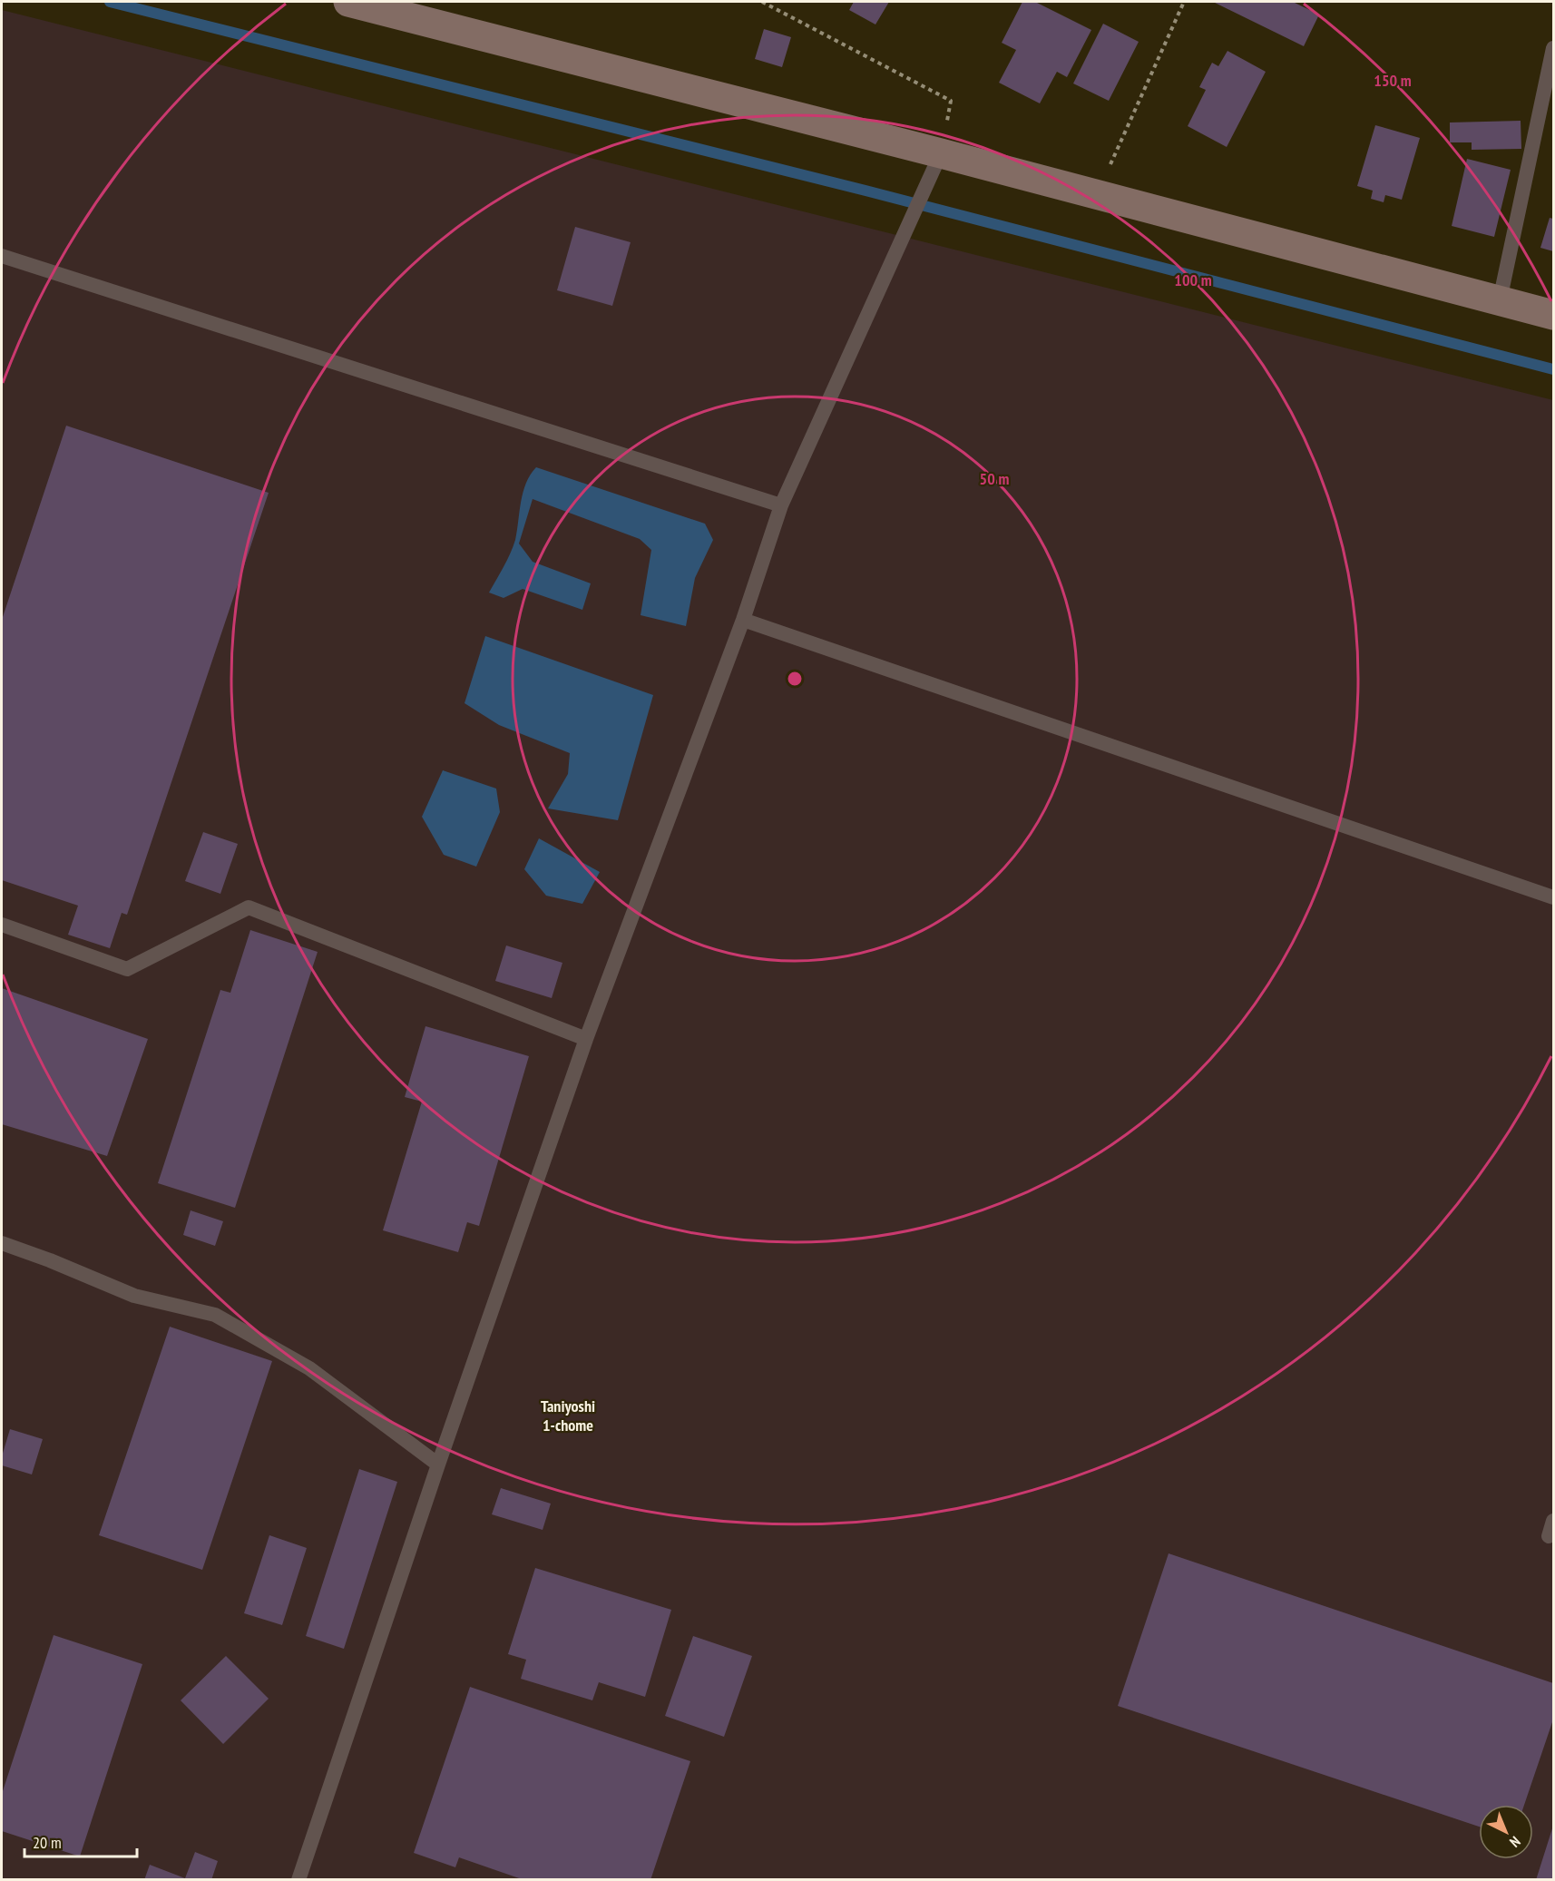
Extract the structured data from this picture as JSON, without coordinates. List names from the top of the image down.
{
  "districts": ["Taniyoshi 1-chome"],
  "scale_bar": "20 m",
  "north": "bottom right",
  "rings": ["150 m", "100 m", "50 m"]
}
